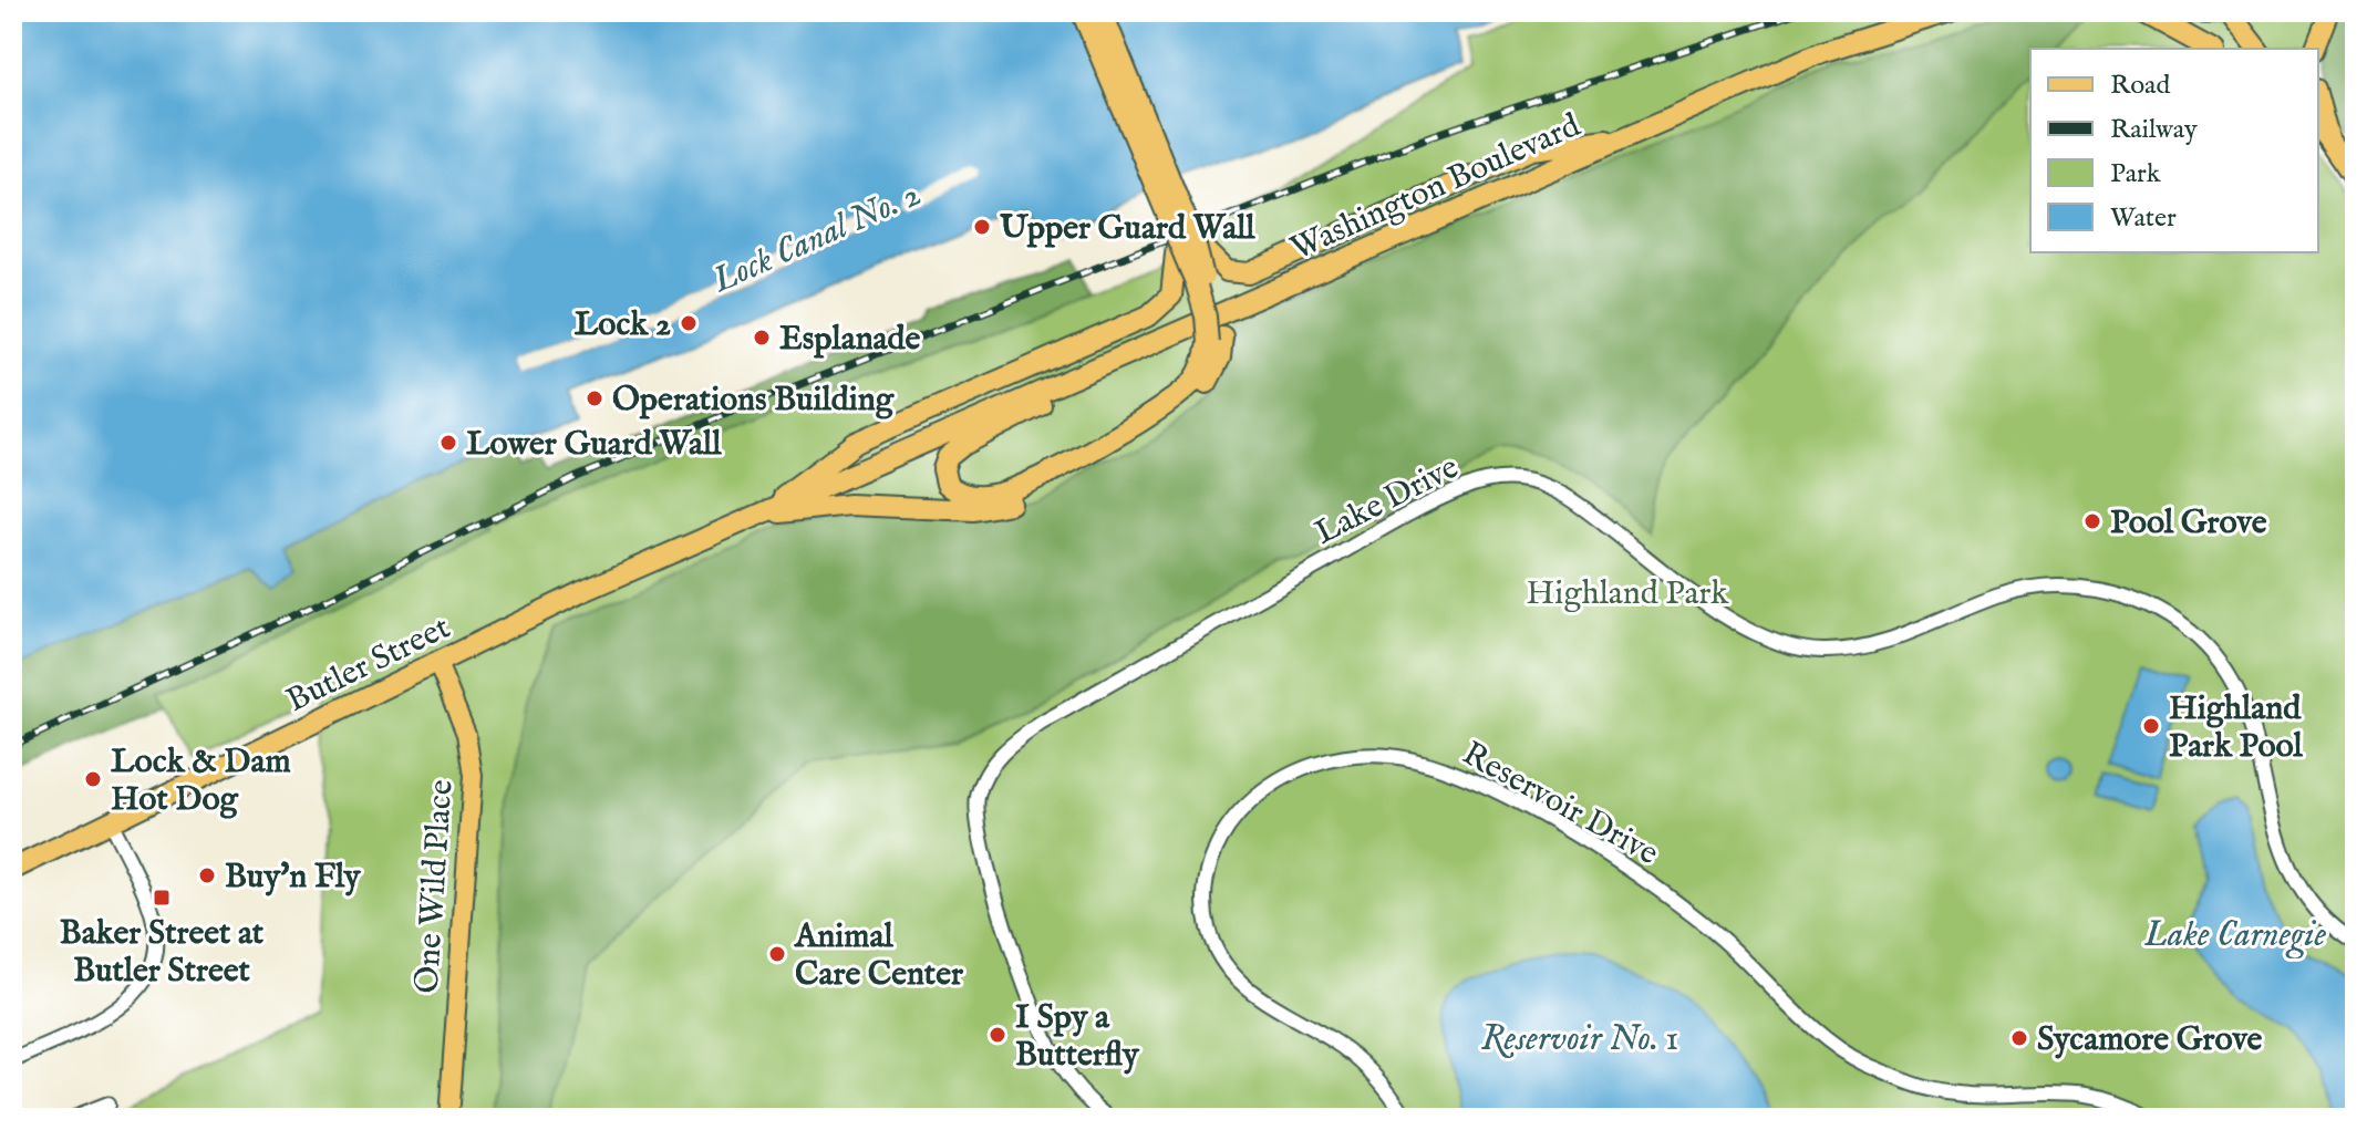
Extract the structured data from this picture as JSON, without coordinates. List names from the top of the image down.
{
  "streets": {
    "highway": ["Washington Boulevard", "Butler Street"],
    "main road": ["One Wild Place"],
    "street": ["Lake Drive", "Reservoir Drive"]
  },
  "crossings": [
    ["Washington Boulevard", "Butler Street"],
    ["Butler Street", "One Wild Place"]
  ],
  "water": ["Lock Canal No. 2", "Lake Carnegie", "Reservoir No. 1"],
  "parks": ["Highland Park"],
  "places": {
    "other": [
      "Upper Guard Wall",
      "Lock 2",
      "Esplanade",
      "Operations Building",
      "Lower Guard Wall",
      "Pool Grove",
      "Highland Park Pool",
      "Lock & Dam Hot Dog",
      "Buy'n Fly",
      "Animal Care Center",
      "I Spy a Butterfly",
      "Sycamore Grove"
    ],
    "transit": ["Baker Street at Butler Street"]
  },
  "legend": [
    "Road",
    "Railway",
    "Park",
    "Water"
  ]
}
